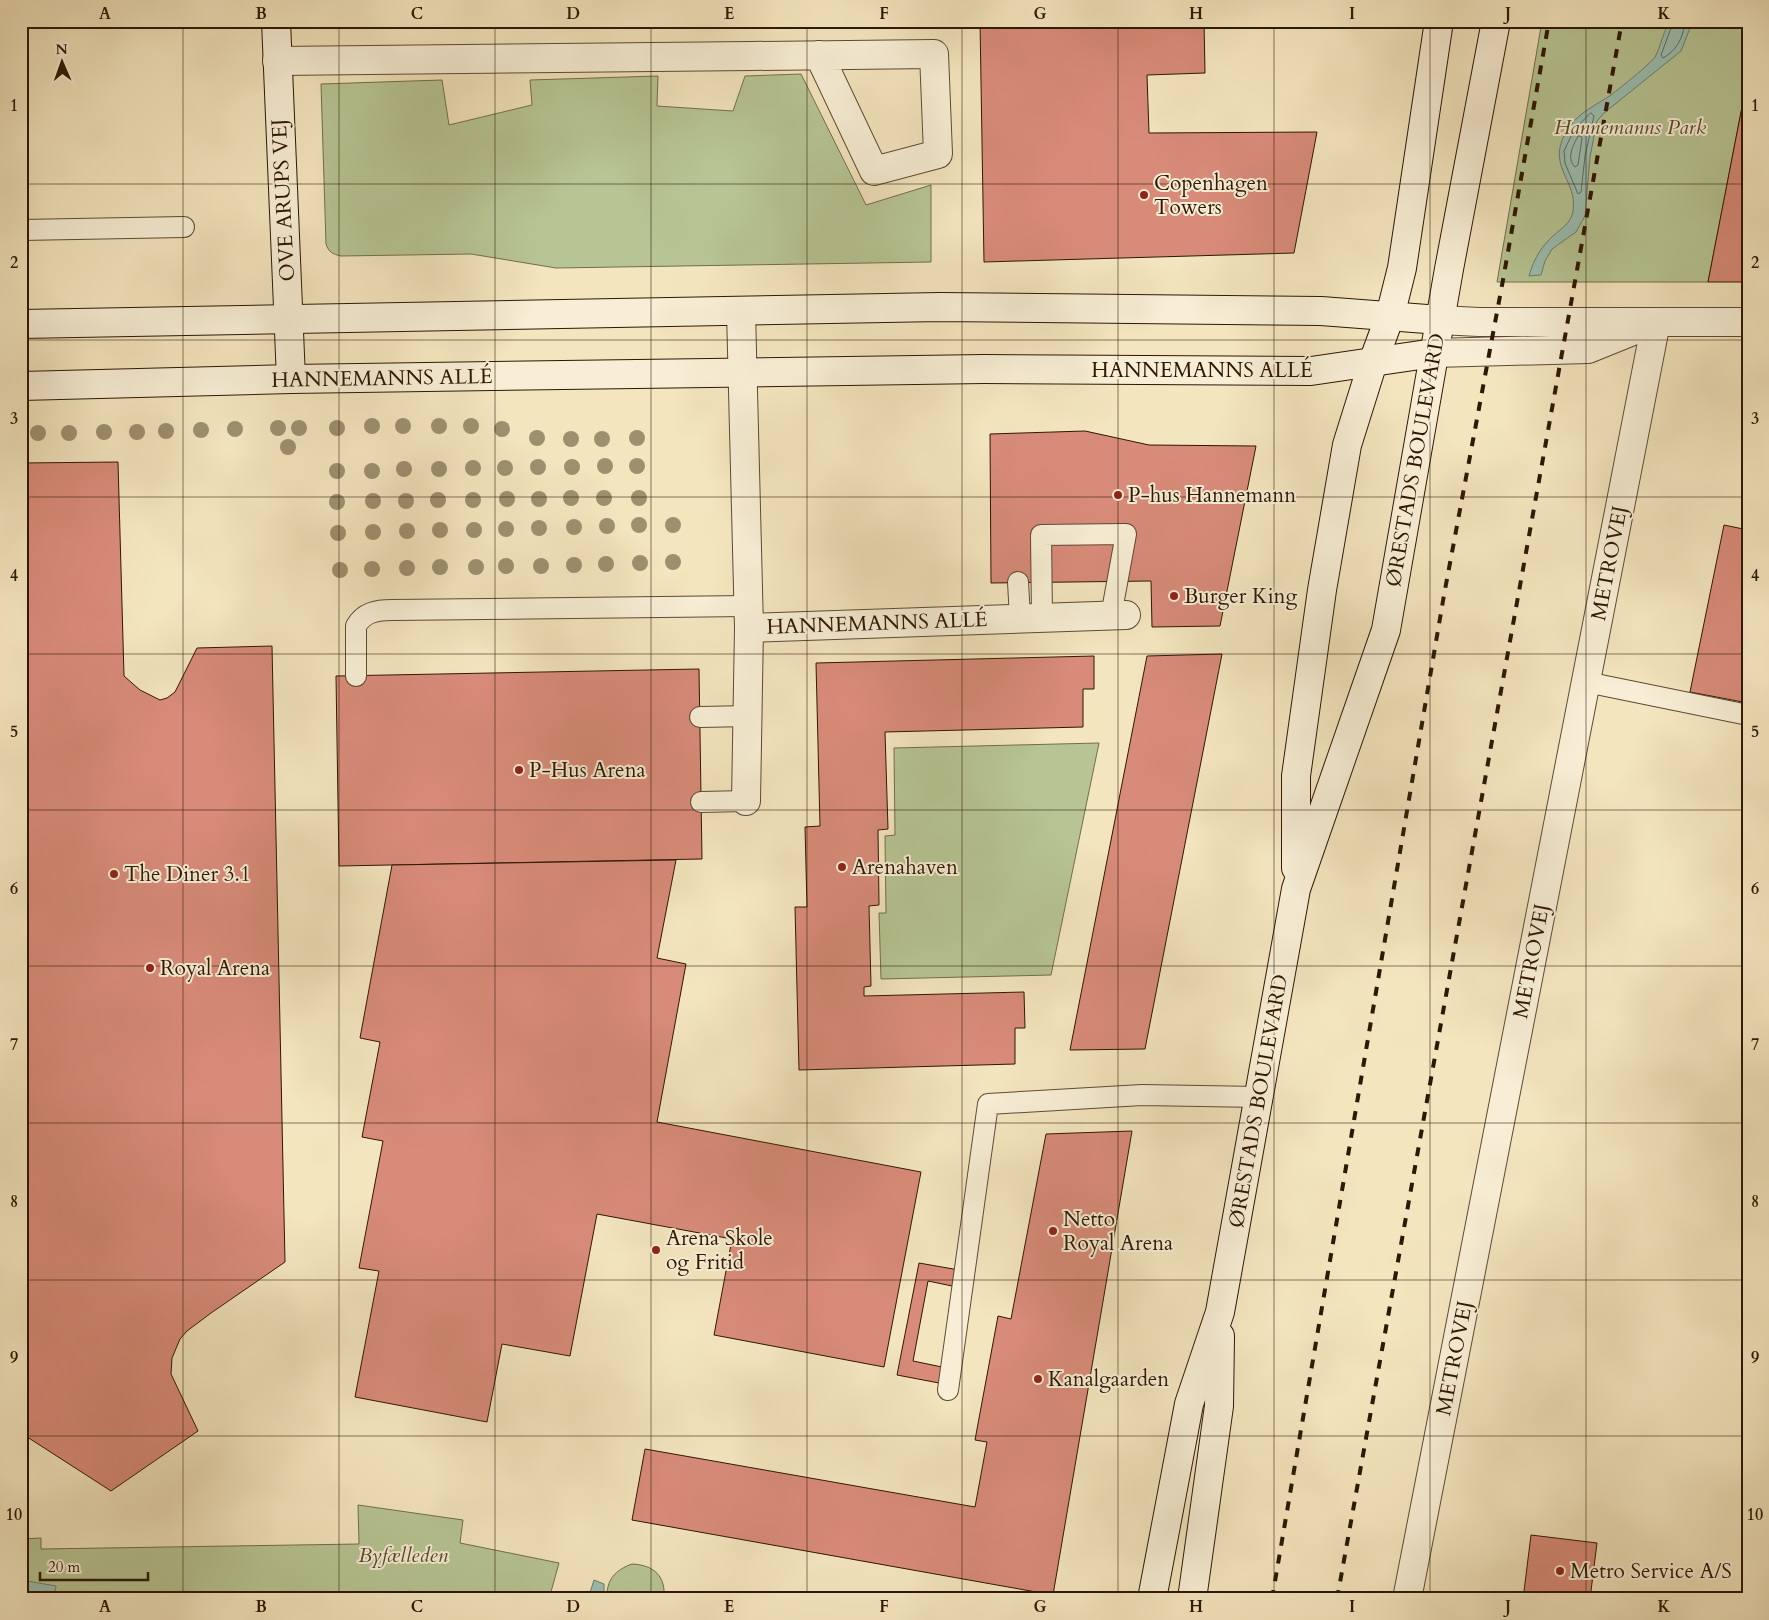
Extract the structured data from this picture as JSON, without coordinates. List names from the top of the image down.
{
  "streets": {
    "street": [
      "OVE ARUPS VEJ",
      "HANNEMANNS ALLÉ",
      "ØRESTADS BOULEVARD",
      "METROVEJ"
    ]
  },
  "crossings": [
    ["OVE ARUPS VEJ", "HANNEMANNS ALLÉ"],
    ["HANNEMANNS ALLÉ", "ØRESTADS BOULEVARD"],
    ["HANNEMANNS ALLÉ", "METROVEJ"]
  ],
  "parks": ["Hannemanns Park", "Byfælleden"],
  "places": [
    "Copenhagen Towers",
    "P-hus Hannemann",
    "Burger King",
    "P-Hus Arena",
    "Arenahaven",
    "The Diner 3.1",
    "Royal Arena",
    "Netto Royal Arena",
    "Arena Skole og Fritid",
    "Kanalgaarden",
    "Metro Service A/S"
  ],
  "scale_bar": "20 m",
  "north": "top",
  "grid": {
    "columns": [
      "A",
      "B",
      "C",
      "D",
      "E",
      "F",
      "G",
      "H",
      "I",
      "J",
      "K"
    ],
    "rows": [
      "1",
      "2",
      "3",
      "4",
      "5",
      "6",
      "7",
      "8",
      "9",
      "10"
    ]
  }
}
